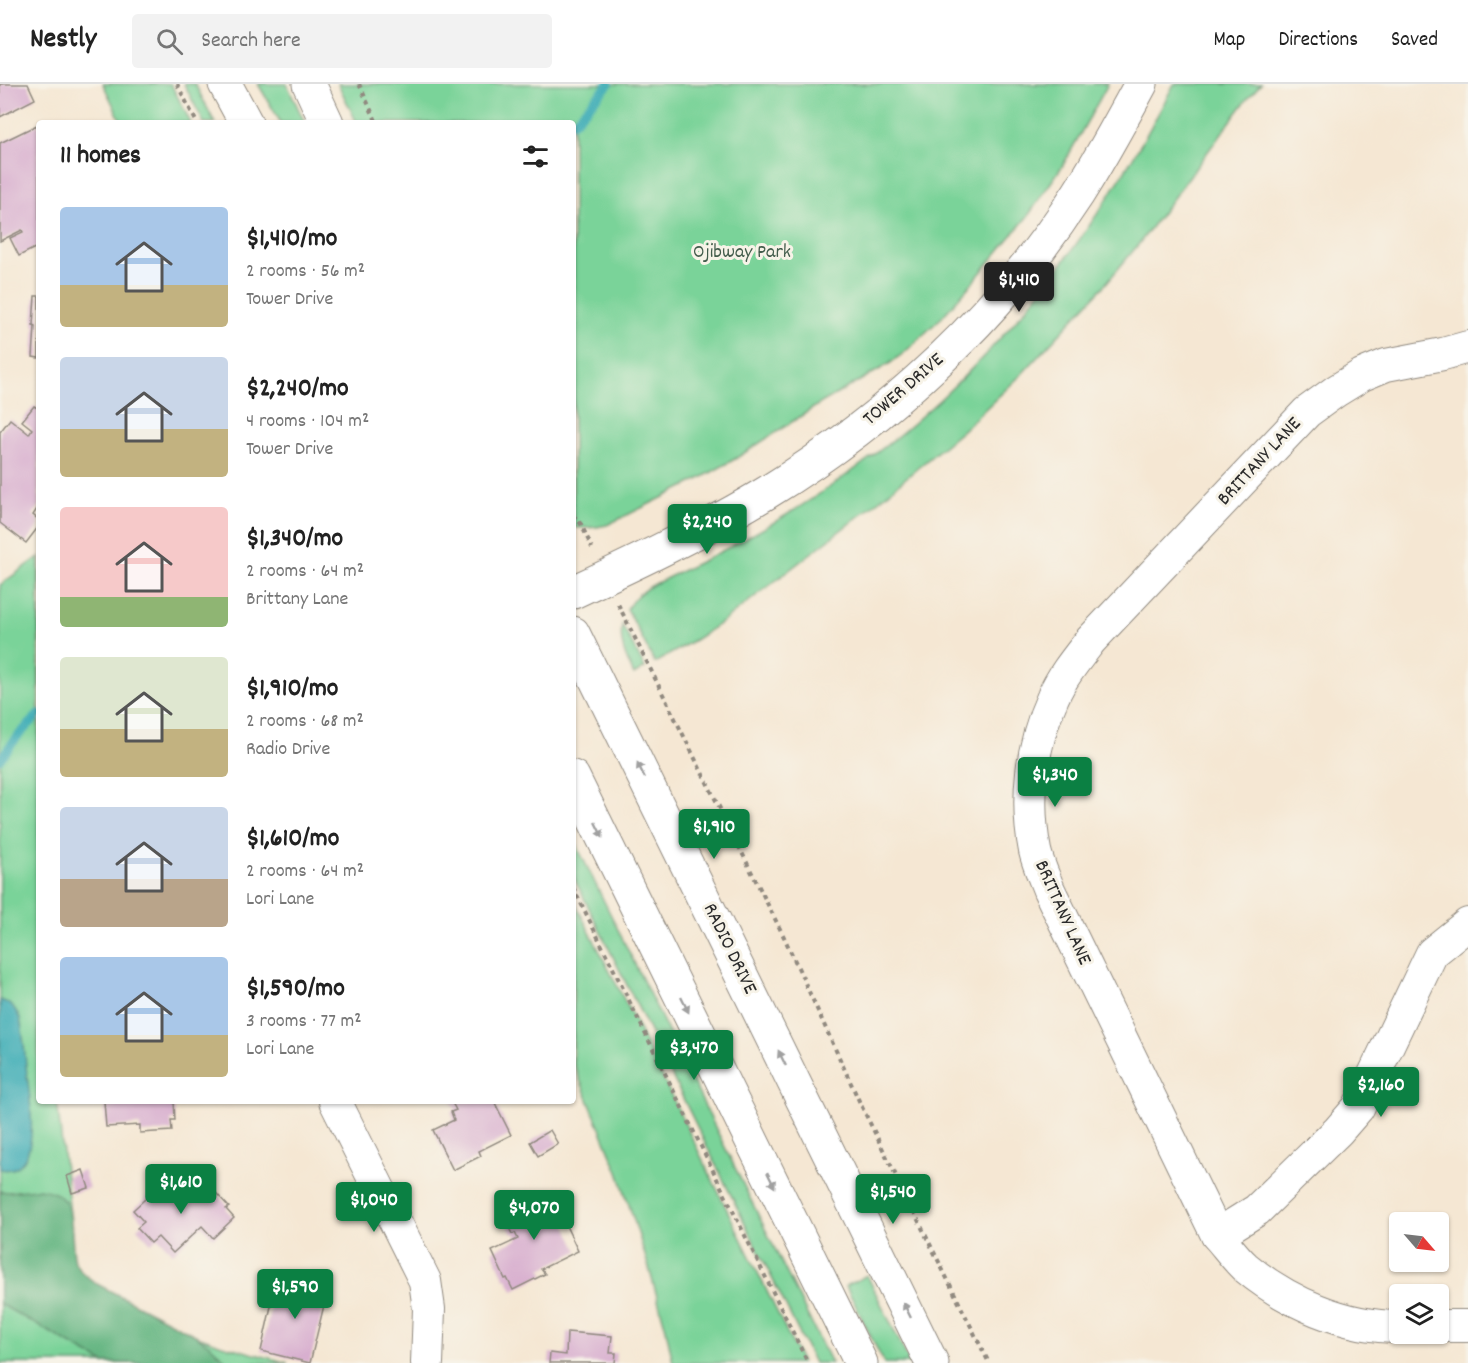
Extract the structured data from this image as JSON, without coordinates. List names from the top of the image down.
{
  "streets": {
    "main road": ["TOWER DRIVE", "RADIO DRIVE"],
    "street": ["BRITTANY LANE"]
  },
  "parks": ["Ojibway Park"],
  "north": "bottom right",
  "page": {
    "header": "Nestly",
    "search": "Search here",
    "nav": ["Map", "Directions", "Saved"],
    "heading": "11 homes",
    "list": [
      {
        "name": "$1,410/mo",
        "note": "2 rooms · 56 m² · Tower Drive"
      },
      {
        "name": "$2,240/mo",
        "note": "4 rooms · 104 m² · Tower Drive"
      },
      {
        "name": "$1,340/mo",
        "note": "2 rooms · 64 m² · Brittany Lane"
      },
      {
        "name": "$1,910/mo",
        "note": "2 rooms · 68 m² · Radio Drive"
      },
      {
        "name": "$1,610/mo",
        "note": "2 rooms · 64 m² · Lori Lane"
      },
      {
        "name": "$1,590/mo",
        "note": "3 rooms · 77 m² · Lori Lane"
      }
    ],
    "price": [
      "$1,410",
      "$2,240",
      "$1,340",
      "$1,910",
      "$3,470",
      "$2,160",
      "$1,610",
      "$1,540",
      "$1,040",
      "$4,070",
      "$1,590"
    ]
  }
}
